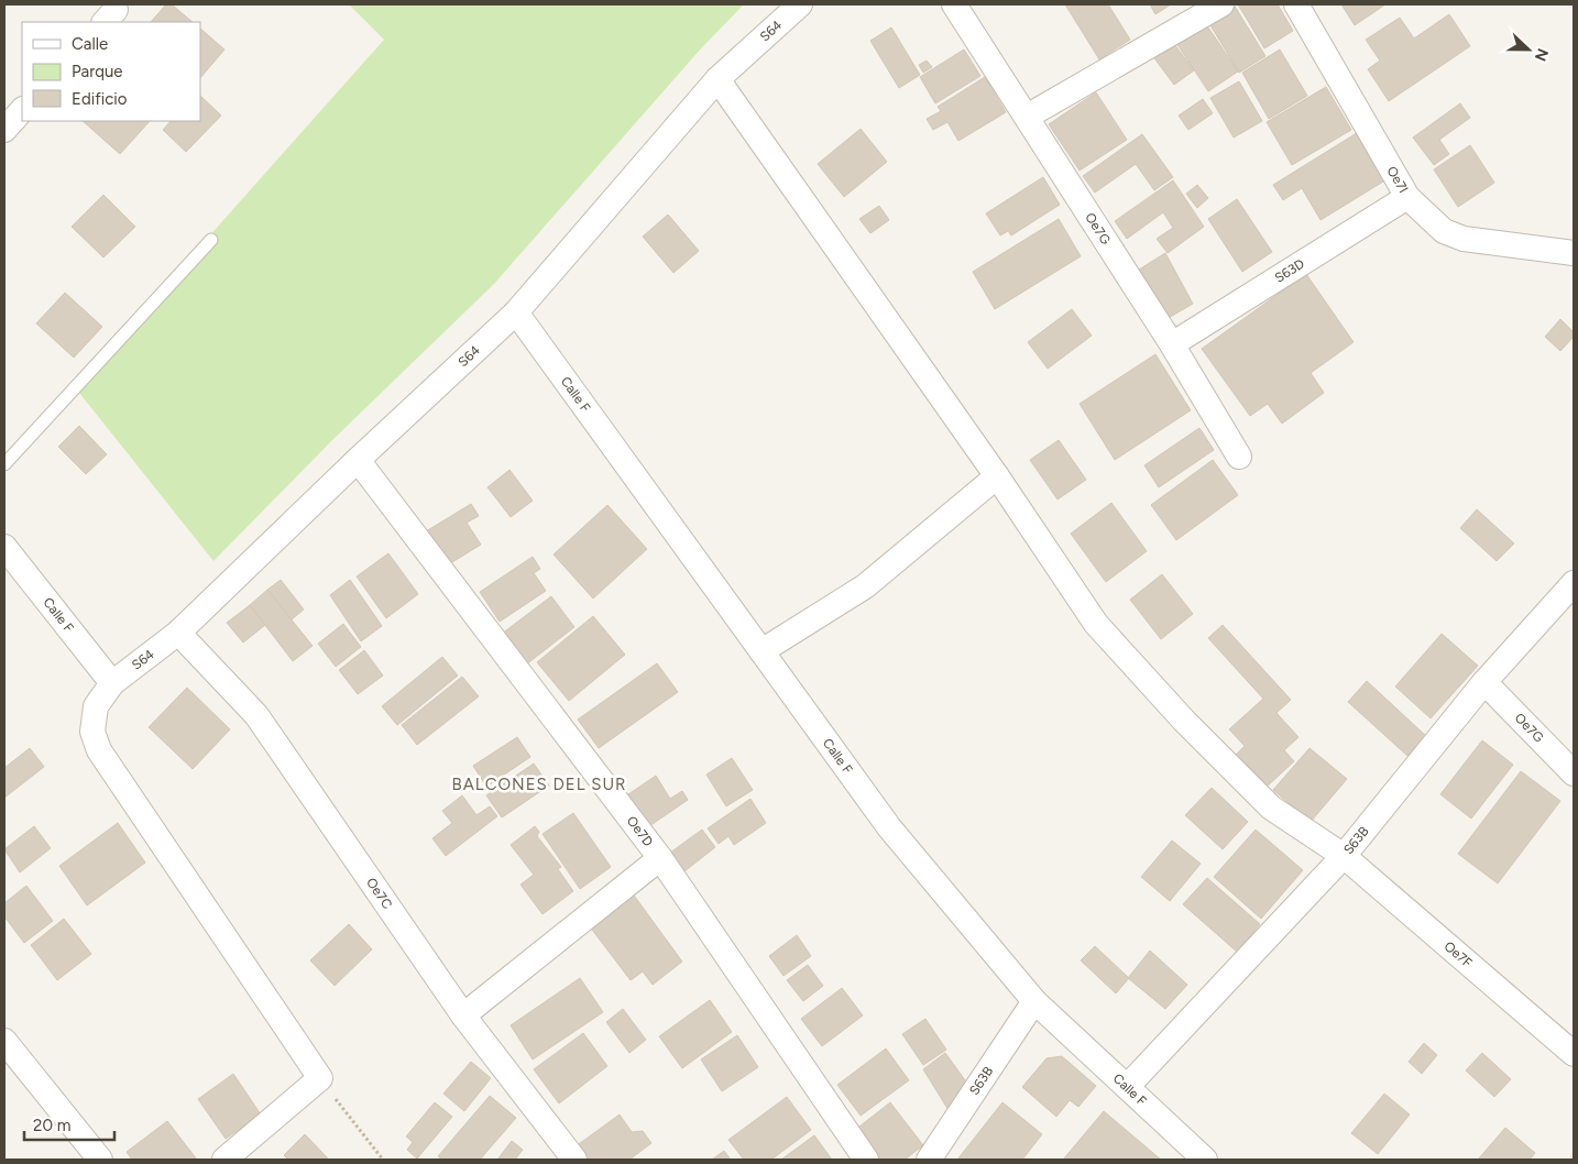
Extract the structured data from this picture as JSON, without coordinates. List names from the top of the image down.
{
  "streets": {
    "street": [
      "S64",
      "Oe7I",
      "Oe7G",
      "S63D",
      "Calle F",
      "Oe7D",
      "S63B",
      "Oe7C",
      "Oe7F"
    ]
  },
  "crossings": [
    ["S64", "Calle F"],
    ["S64", "Oe7D"],
    ["S64", "Oe7C"],
    ["S64", "Oe7F"],
    ["Oe7I", "S63D"],
    ["Oe7G", "S63D"],
    ["Oe7G", "S63B"],
    ["Calle F", "S63B"],
    ["S63B", "Oe7F"]
  ],
  "districts": ["BALCONES DEL SUR"],
  "legend": ["Calle", "Parque", "Edificio"],
  "scale_bar": "20 m",
  "north": "right"
}
